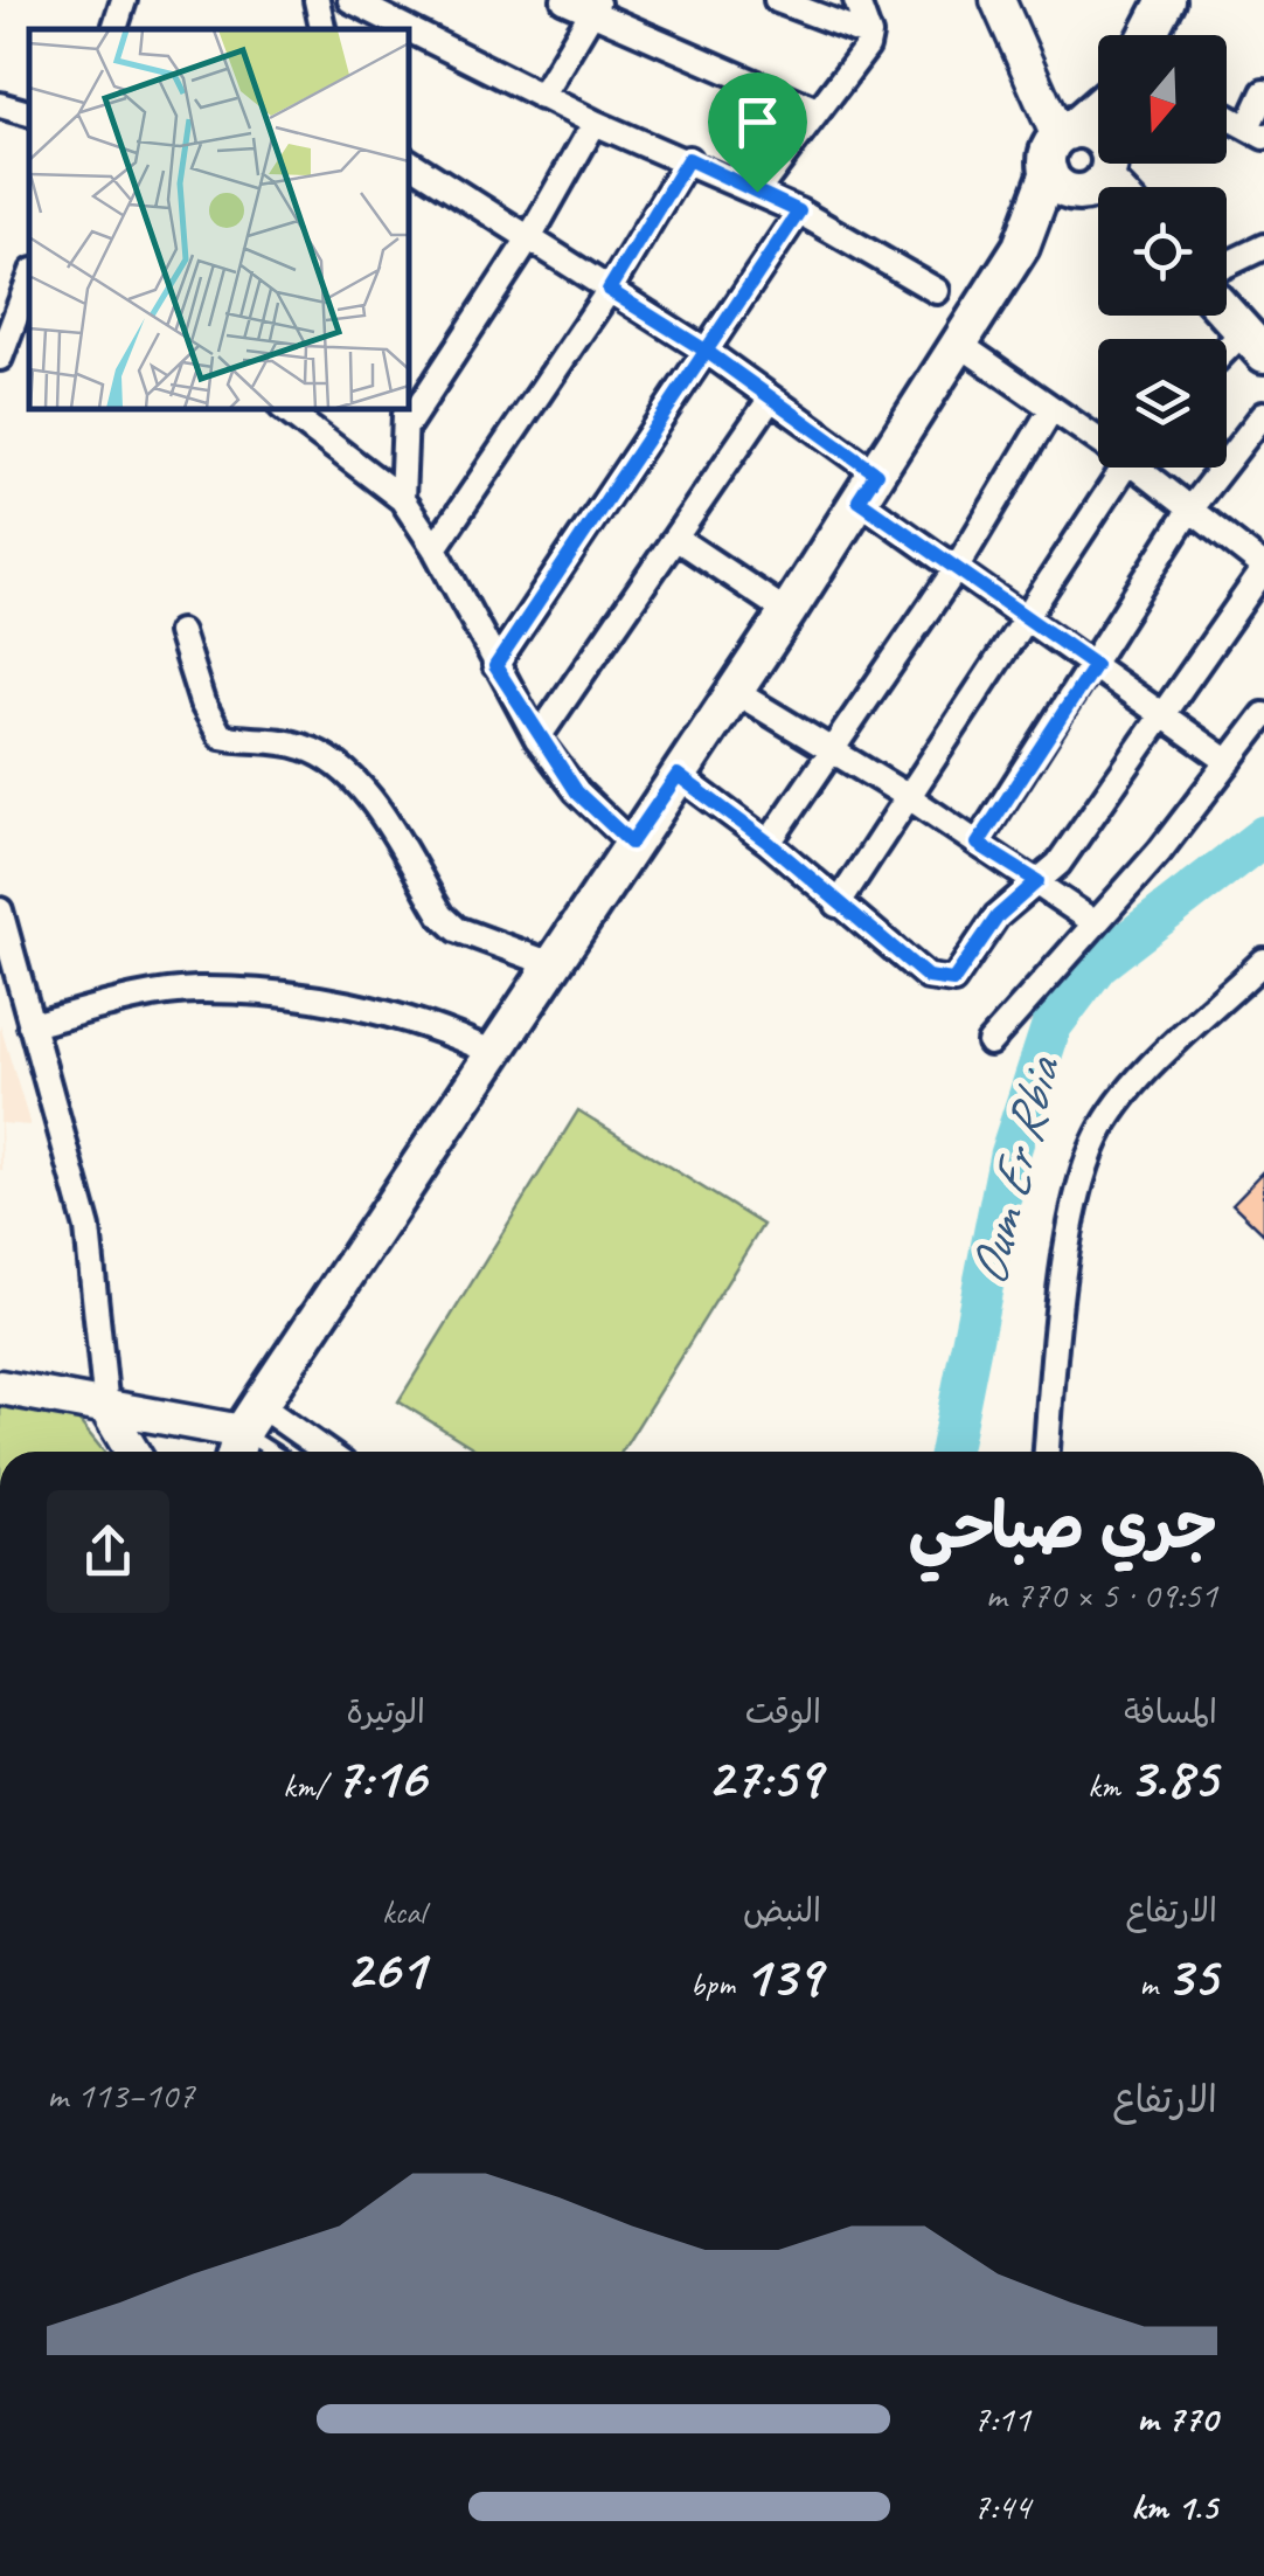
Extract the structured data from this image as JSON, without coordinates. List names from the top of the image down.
{
  "water": ["Oum Er Rbia"],
  "north": "bottom",
  "page": {
    "heading": ["جري صباحي", "09:51 · 5 × 770 m"],
    "stats": [
      ["المسافة", "3.85 km"],
      ["الوقت", "27:59"],
      ["الوتيرة", "7:16 /km"],
      ["الارتفاع", "35 m"],
      ["النبض", "139 bpm"],
      ["kcal", "261"]
    ],
    "chart": ["الارتفاع", "107–113 m"],
    "list": [
      {
        "name": "770 m",
        "note": "7:11"
      },
      {
        "name": "1.5 km",
        "note": "7:44"
      }
    ]
  }
}
